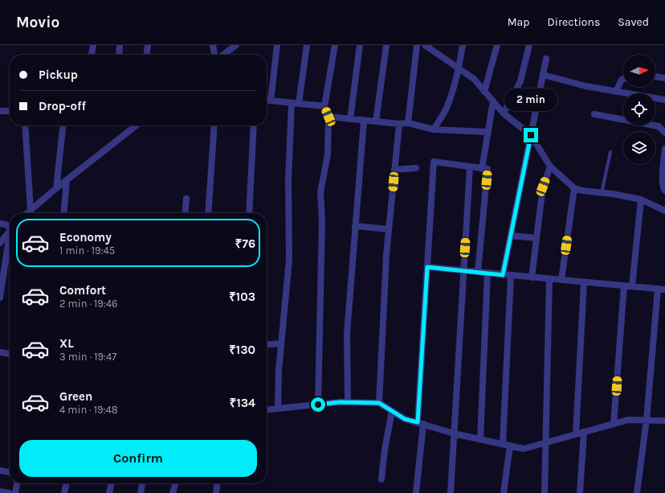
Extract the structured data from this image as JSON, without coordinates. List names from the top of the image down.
{
  "north": "right",
  "page": {
    "header": "Movio",
    "nav": ["Map", "Directions", "Saved"],
    "banner": ["Pickup", "Drop-off"],
    "bubble": "2 min",
    "list": [
      {
        "name": "Economy",
        "note": "1 min · 19:45",
        "value": "₹76"
      },
      {
        "name": "Comfort",
        "note": "2 min · 19:46",
        "value": "₹103"
      },
      {
        "name": "XL",
        "note": "3 min · 19:47",
        "value": "₹130"
      },
      {
        "name": "Green",
        "note": "4 min · 19:48",
        "value": "₹134"
      }
    ],
    "buttons": "Confirm"
  }
}
